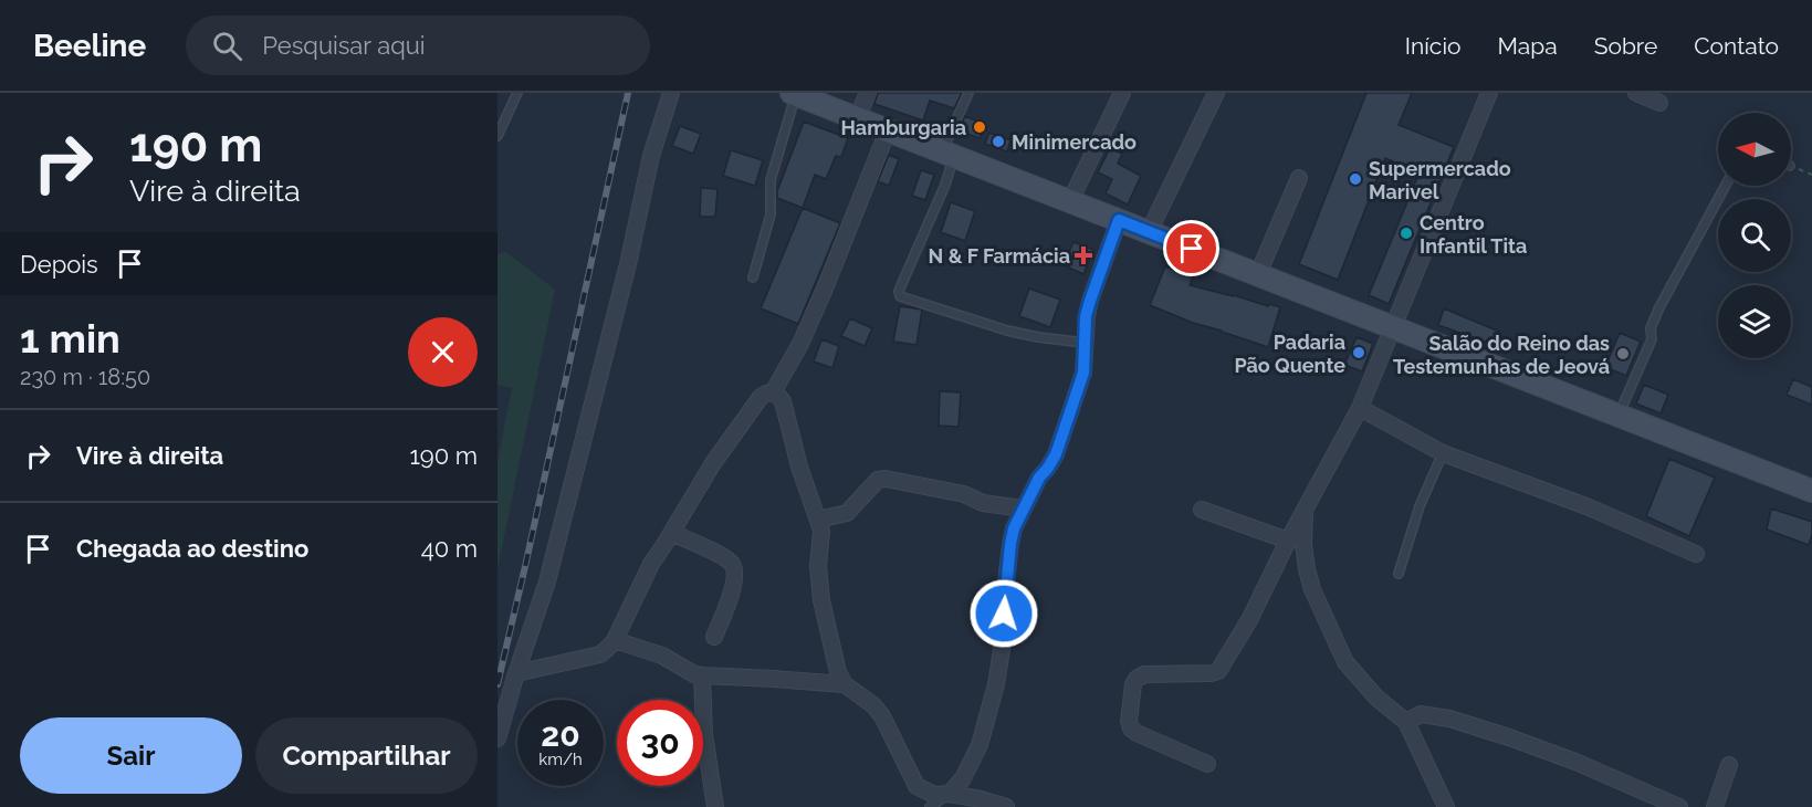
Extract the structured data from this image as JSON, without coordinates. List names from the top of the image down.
{
  "places": {
    "other": [
      "Hamburgaria",
      "Minimercado",
      "Supermercado Marivel",
      "Centro Infantil Tita",
      "Padaria Pão Quente",
      "Salão do Reino das Testemunhas de Jeová"
    ],
    "health": ["N & F Farmácia"]
  },
  "north": "left",
  "page": {
    "header": "Beeline",
    "search": "Pesquisar aqui",
    "nav": [
      "Início",
      "Mapa",
      "Sobre",
      "Contato"
    ],
    "turn": ["190 m", "Vire à direita"],
    "then": "Depois",
    "heading": ["1 min", "230 m · 18:50"],
    "list": [
      {
        "name": "Vire à direita",
        "value": "190 m"
      },
      {
        "name": "Chegada ao destino",
        "value": "40 m"
      }
    ],
    "speed": "20 km/h",
    "limit": "30",
    "buttons": ["Sair", "Compartilhar"]
  }
}
